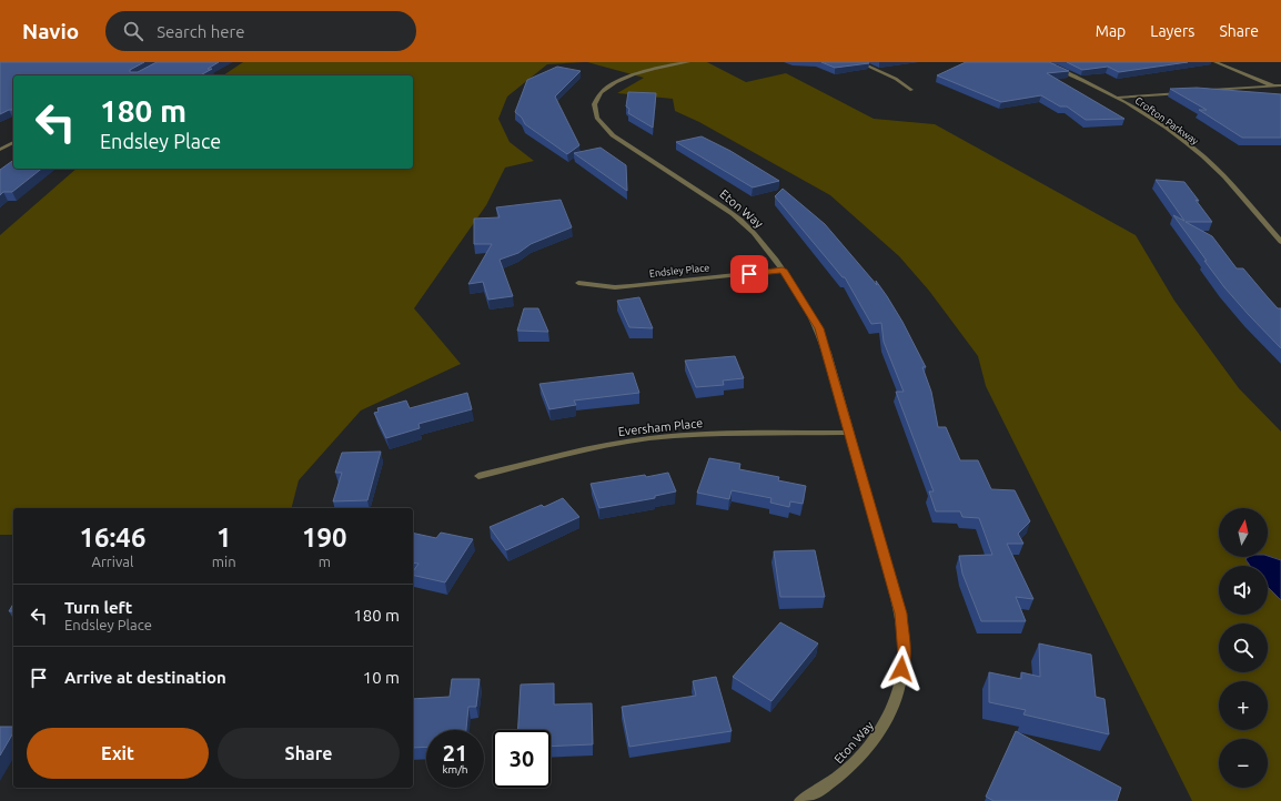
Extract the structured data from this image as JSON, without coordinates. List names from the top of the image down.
{
  "streets": {
    "street": [
      "Crofton Parkway",
      "Eton Way",
      "Endsley Place",
      "Eversham Place"
    ]
  },
  "crossings": [
    ["Eton Way", "Endsley Place"],
    ["Eton Way", "Eversham Place"]
  ],
  "north": "top",
  "page": {
    "header": "Navio",
    "search": "Search here",
    "nav": ["Map", "Layers", "Share"],
    "turn": ["180 m", "Endsley Place"],
    "map_buttons": ["+", "−"],
    "eta": [
      "16:46",
      "Arrival",
      "1",
      "min",
      "190",
      "m"
    ],
    "list": [
      {
        "name": "Turn left",
        "note": "Endsley Place",
        "value": "180 m"
      },
      {
        "name": "Arrive at destination",
        "value": "10 m"
      }
    ],
    "buttons": ["Exit", "Share"],
    "speed": "21 km/h",
    "limit": "30"
  }
}
